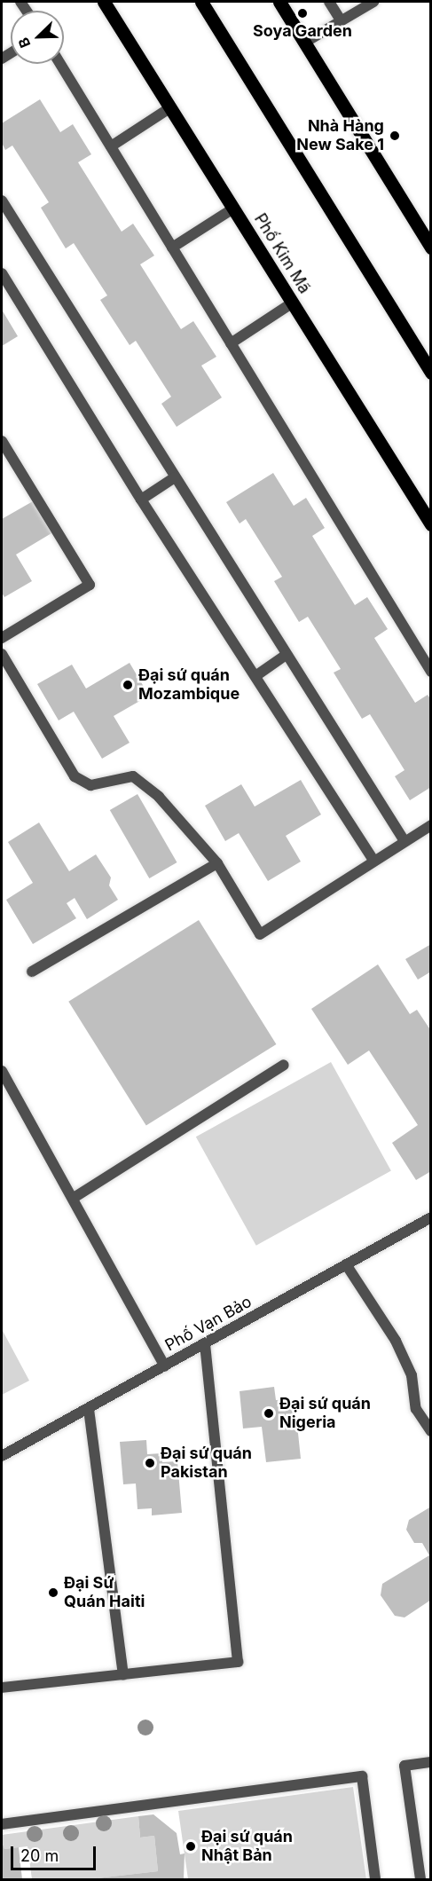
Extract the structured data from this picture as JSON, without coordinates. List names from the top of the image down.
{
  "streets": {
    "main road": ["Phố Kim Mã"],
    "street": ["Phố Vạn Bảo"]
  },
  "places": [
    "Soya Garden",
    "Nhà Hàng New Sake 1",
    "Đại sứ quán Mozambique",
    "Đại sứ quán Nigeria",
    "Đại sứ quán Pakistan",
    "Đại Sứ Quán Haiti",
    "Đại sứ quán Nhật Bản"
  ],
  "scale_bar": "20 m",
  "north": "bottom left"
}
